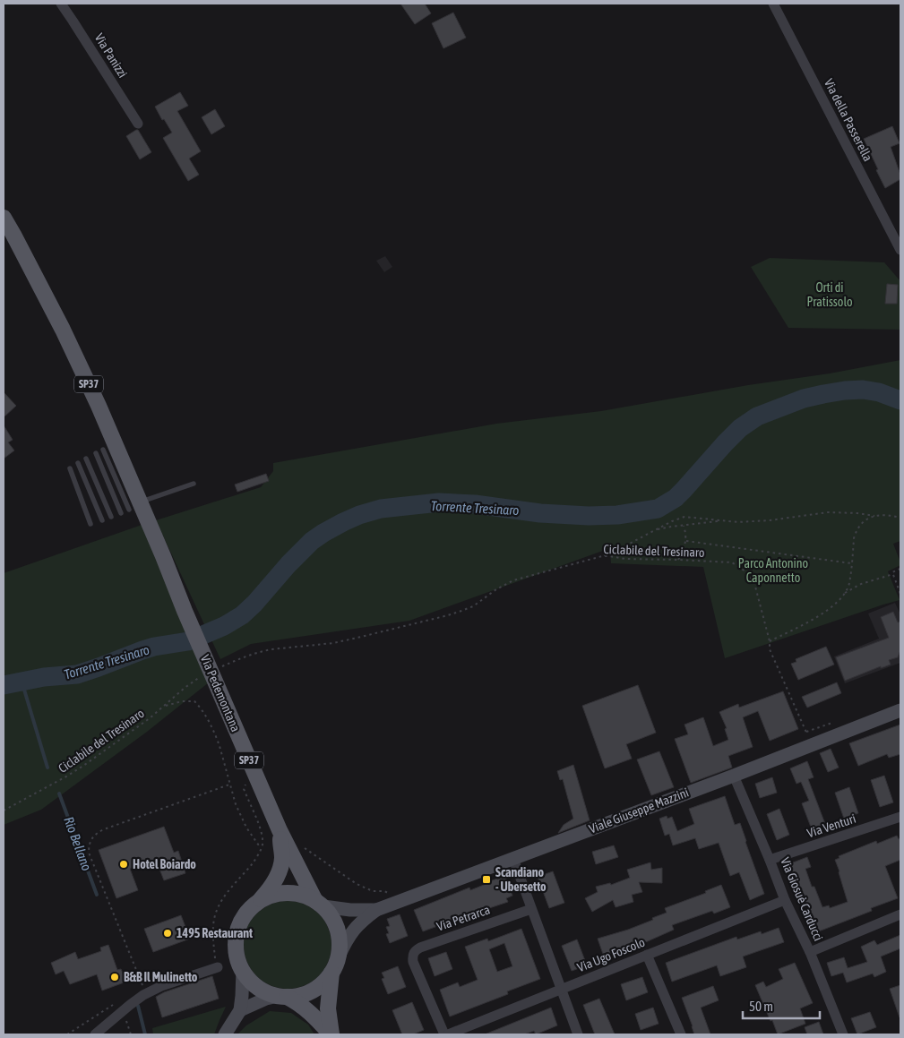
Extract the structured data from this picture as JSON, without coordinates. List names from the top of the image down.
{
  "streets": {
    "main road": ["SP37", "Via Pedemontana"],
    "street": [
      "Via Panizzi",
      "Via della Passerella",
      "Viale Giuseppe Mazzini",
      "Via Venturi",
      "Via Giosuè Carducci",
      "Via Petrarca",
      "Via Ugo Foscolo"
    ],
    "path": ["Ciclabile del Tresinaro"]
  },
  "crossings": [
    ["SP37", "Via Pedemontana"],
    ["Via Pedemontana", "Viale Giuseppe Mazzini"],
    ["Viale Giuseppe Mazzini", "Via Giosuè Carducci"],
    ["Via Venturi", "Via Giosuè Carducci"],
    ["Via Giosuè Carducci", "Via Ugo Foscolo"],
    ["Via Petrarca", "Via Ugo Foscolo"]
  ],
  "water": ["Torrente Tresinaro", "Rio Bellano"],
  "parks": ["Orti di Pratissolo", "Parco Antonino Caponnetto"],
  "places": {
    "other": ["Hotel Boiardo", "1495 Restaurant", "B&B Il Mulinetto"],
    "transit": ["Scandiano - Ubersetto"]
  },
  "scale_bar": "50 m"
}
